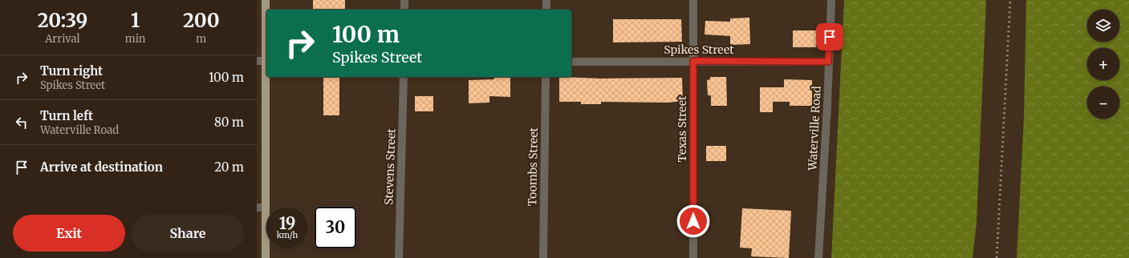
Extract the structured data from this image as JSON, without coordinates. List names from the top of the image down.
{
  "streets": {
    "street": [
      "Spikes Street",
      "Waterville Road",
      "Texas Street",
      "Stevens Street",
      "Toombs Street"
    ]
  },
  "crossings": [
    ["Spikes Street", "Waterville Road"],
    ["Spikes Street", "Texas Street"]
  ],
  "page": {
    "eta": [
      "20:39",
      "Arrival",
      "1",
      "min",
      "200",
      "m"
    ],
    "map_buttons": ["+", "−"],
    "turn": ["100 m", "Spikes Street"],
    "list": [
      {
        "name": "Turn right",
        "note": "Spikes Street",
        "value": "100 m"
      },
      {
        "name": "Turn left",
        "note": "Waterville Road",
        "value": "80 m"
      },
      {
        "name": "Arrive at destination",
        "value": "20 m"
      }
    ],
    "speed": "19 km/h",
    "limit": "30",
    "buttons": ["Exit", "Share"]
  }
}
